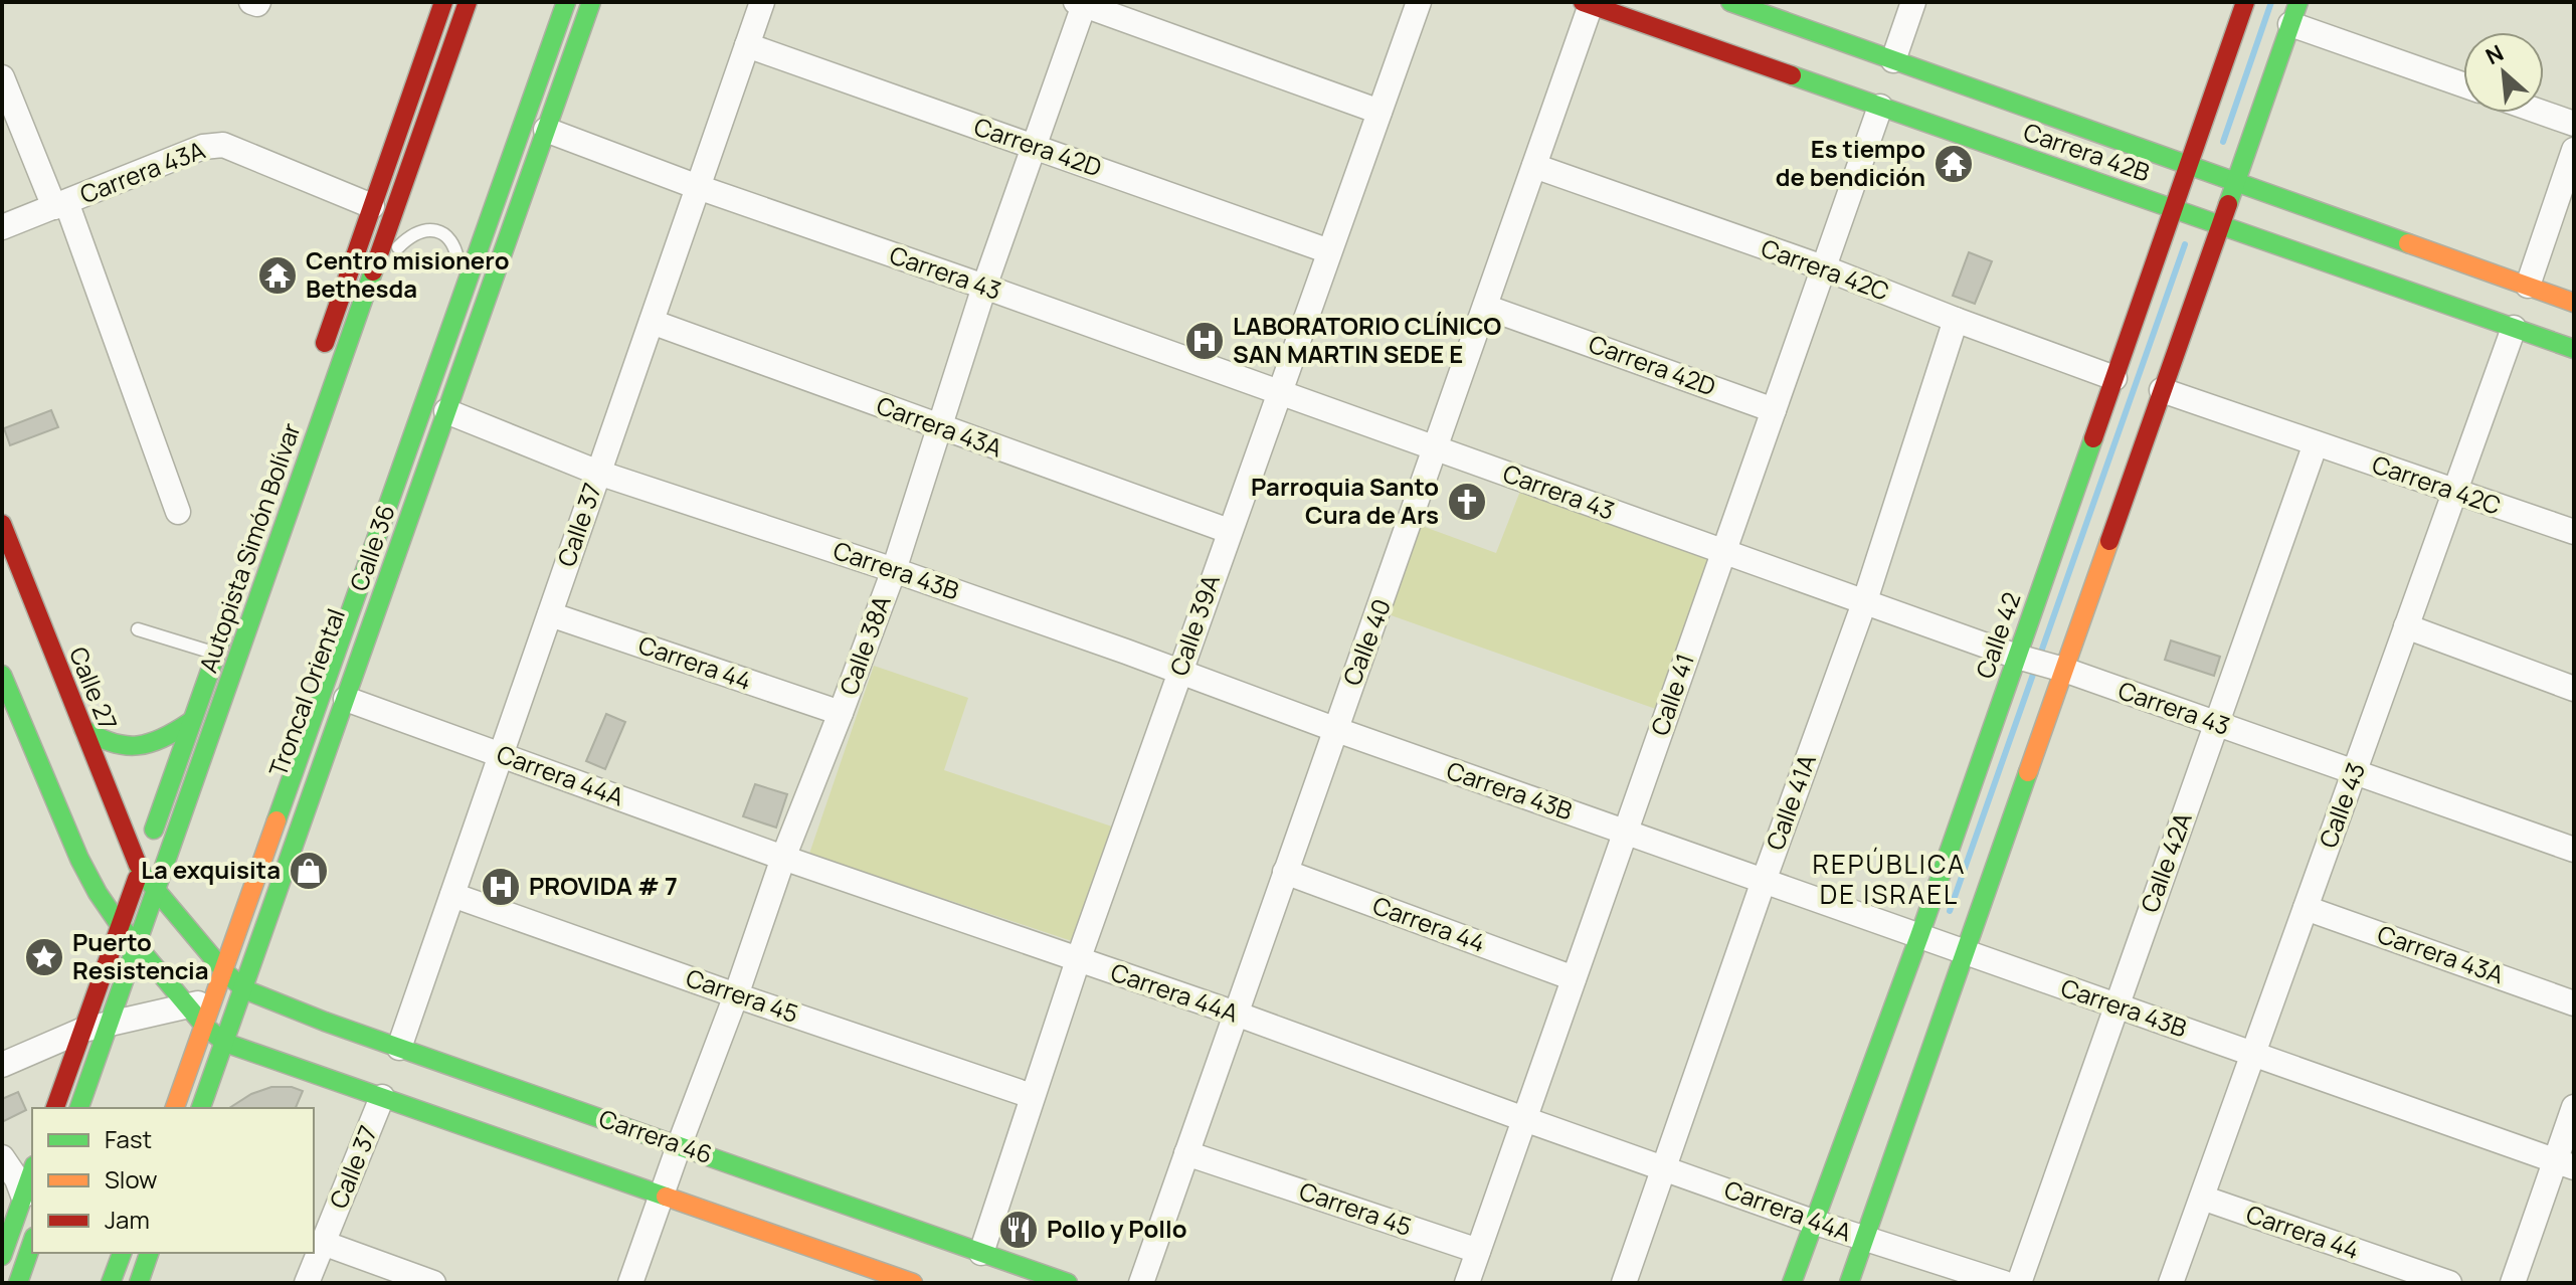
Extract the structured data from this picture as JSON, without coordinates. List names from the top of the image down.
{
  "streets": {
    "main road": [
      "Carrera 42B",
      "Autopista Simón Bolívar",
      "Calle 36",
      "Calle 42",
      "Calle 27",
      "Carrera 46"
    ],
    "street": [
      "Carrera 42D",
      "Carrera 43A",
      "Carrera 42C",
      "Carrera 43",
      "Calle 37",
      "Carrera 43B",
      "Calle 39A",
      "Calle 40",
      "Calle 38A",
      "Carrera 44",
      "Calle 41",
      "Carrera 44A",
      "Calle 41A",
      "Calle 43",
      "Calle 42A",
      "Carrera 45"
    ],
    "lane": ["Troncal Oriental"]
  },
  "crossings": [
    ["Carrera 42D", "Calle 37"],
    ["Carrera 42D", "Calle 39A"],
    ["Carrera 42D", "Calle 40"],
    ["Carrera 42D", "Calle 38A"],
    ["Carrera 42D", "Calle 41"],
    ["Carrera 42B", "Calle 42"],
    ["Carrera 42B", "Calle 40"],
    ["Carrera 42B", "Calle 41"],
    ["Carrera 42B", "Calle 43"],
    ["Carrera 43A", "Calle 37"],
    ["Carrera 43A", "Calle 39A"],
    ["Carrera 43A", "Calle 38A"],
    ["Carrera 43A", "Calle 43"],
    ["Carrera 42C", "Calle 42"],
    ["Carrera 42C", "Calle 40"],
    ["Carrera 42C", "Calle 41"],
    ["Carrera 42C", "Calle 41A"],
    ["Carrera 42C", "Calle 43"],
    ["Carrera 42C", "Calle 42A"],
    ["Carrera 43", "Calle 37"],
    ["Carrera 43", "Calle 36"],
    ["Carrera 43", "Calle 39A"],
    ["Carrera 43", "Calle 42"],
    ["Carrera 43", "Calle 40"],
    ["Carrera 43", "Calle 38A"],
    ["Carrera 43", "Calle 41"],
    ["Carrera 43", "Calle 41A"],
    ["Carrera 43", "Calle 43"],
    ["Carrera 43", "Calle 42A"],
    ["Calle 37", "Carrera 43B"],
    ["Calle 37", "Carrera 44"],
    ["Calle 37", "Carrera 44A"],
    ["Calle 37", "Carrera 45"],
    ["Calle 37", "Carrera 46"],
    ["Autopista Simón Bolívar", "Carrera 46"],
    ["Calle 36", "Carrera 43B"],
    ["Calle 36", "Carrera 44A"],
    ["Calle 36", "Carrera 46"],
    ["Carrera 43B", "Calle 39A"],
    ["Carrera 43B", "Calle 42"],
    ["Carrera 43B", "Calle 40"],
    ["Carrera 43B", "Calle 38A"],
    ["Carrera 43B", "Calle 41"],
    ["Carrera 43B", "Calle 41A"],
    ["Carrera 43B", "Calle 43"],
    ["Carrera 43B", "Calle 42A"],
    ["Calle 39A", "Carrera 44A"],
    ["Calle 39A", "Carrera 45"],
    ["Calle 39A", "Carrera 46"],
    ["Calle 42", "Carrera 44A"],
    ["Calle 40", "Carrera 44"],
    ["Calle 40", "Carrera 44A"],
    ["Calle 40", "Carrera 45"],
    ["Calle 38A", "Carrera 44"],
    ["Calle 38A", "Carrera 44A"],
    ["Calle 38A", "Carrera 45"],
    ["Calle 38A", "Carrera 46"],
    ["Carrera 44", "Calle 41"],
    ["Carrera 44", "Calle 43"],
    ["Calle 27", "Carrera 46"],
    ["Calle 41", "Carrera 44A"],
    ["Calle 41", "Carrera 45"],
    ["Carrera 44A", "Calle 41A"]
  ],
  "districts": ["REPÚBLICA DE ISRAEL"],
  "places": {
    "temple": ["Es tiempo de bendición", "Centro misionero Bethesda"],
    "hospital": ["LABORATORIO CLÍNICO SAN MARTIN SEDE E", "PROVIDA # 7"],
    "church": ["Parroquia Santo Cura de Ars"],
    "shop": ["La exquisita"],
    "place": ["Puerto Resistencia"],
    "restaurant": ["Pollo y Pollo"]
  },
  "legend": ["Fast", "Slow", "Jam"],
  "north": "top left"
}
